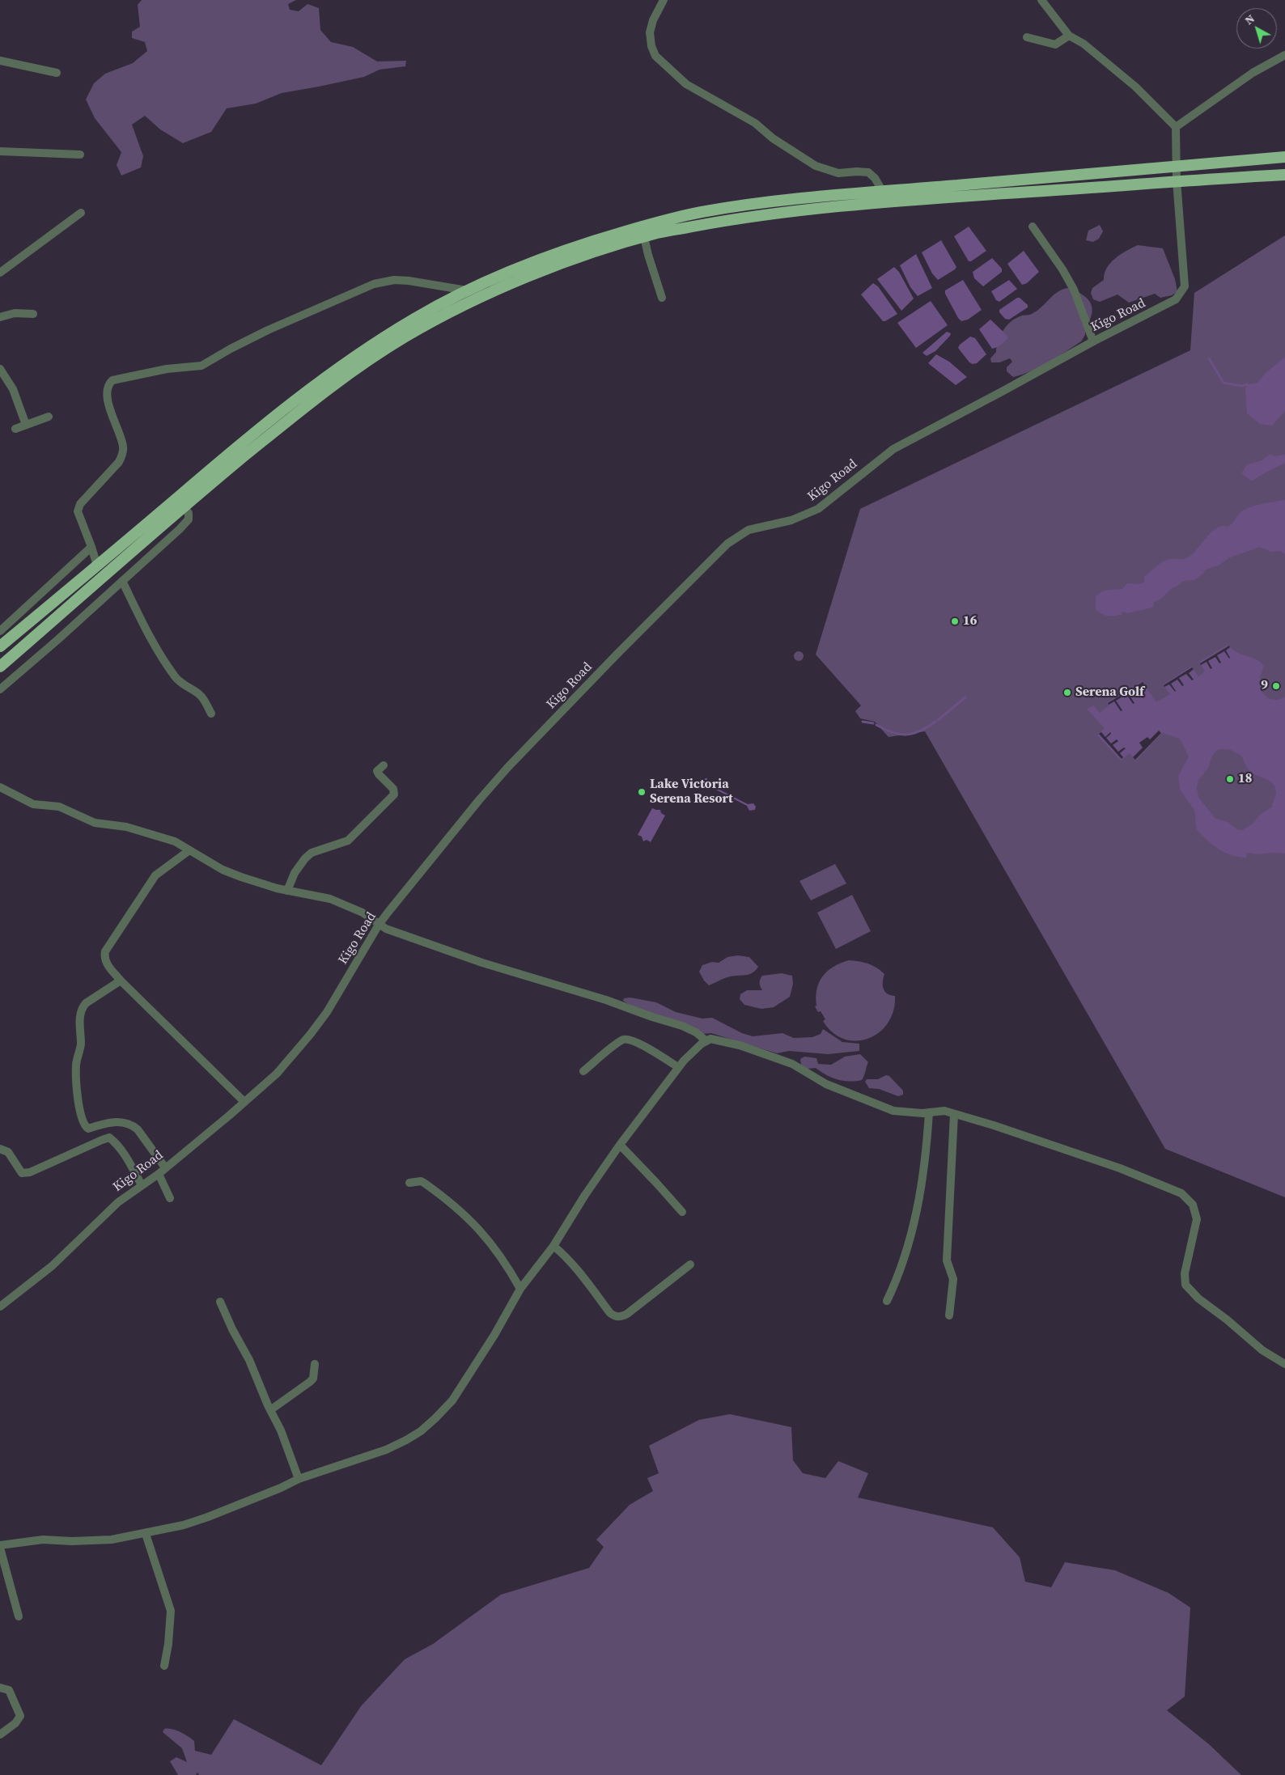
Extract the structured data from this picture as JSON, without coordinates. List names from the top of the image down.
{
  "streets": {
    "street": ["Kigo Road"]
  },
  "places": [
    "16",
    "9",
    "Serena Golf",
    "18",
    "Lake Victoria Serena Resort"
  ],
  "north": "top left"
}
